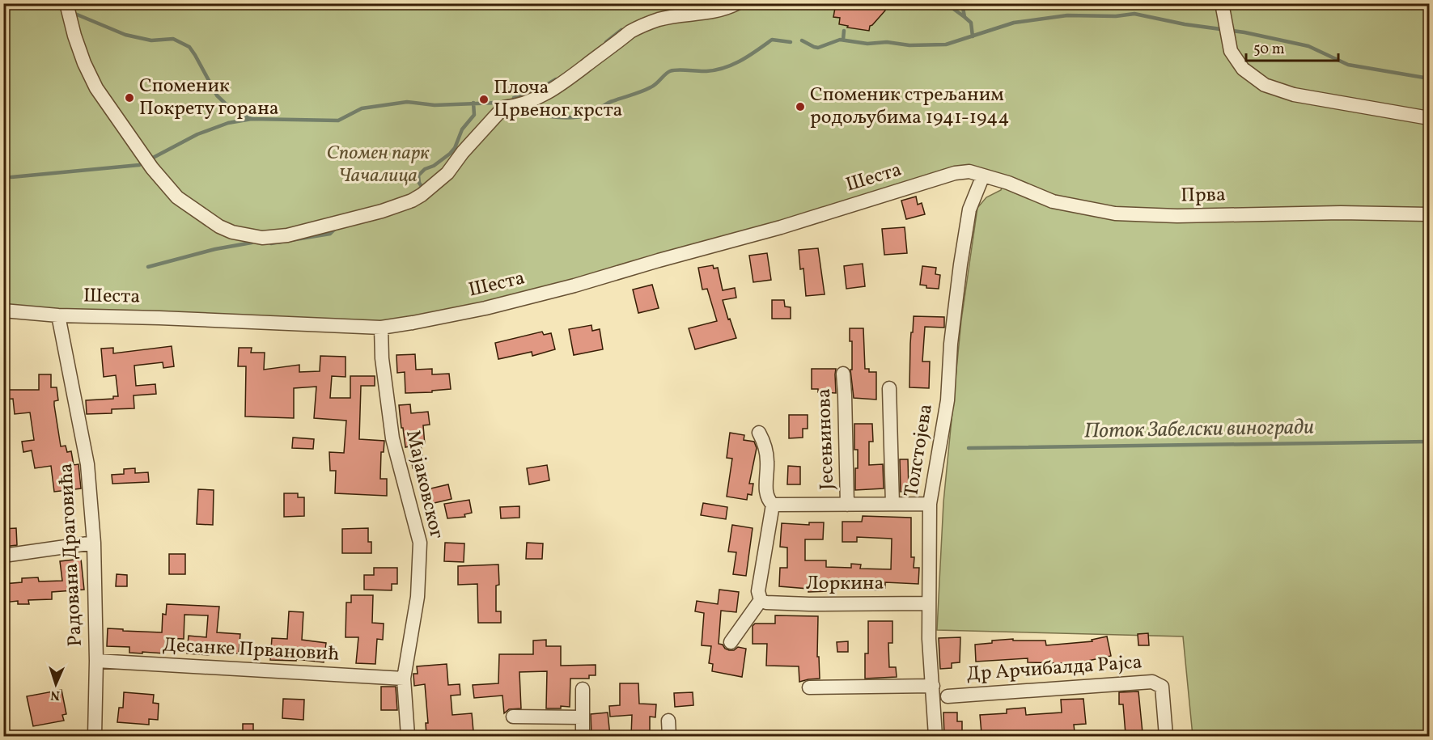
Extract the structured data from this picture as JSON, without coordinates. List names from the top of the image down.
{
  "streets": {
    "street": [
      "Шеста",
      "Прва",
      "Јесењинова",
      "Толстојева",
      "Мајаковског",
      "Радована Драговића",
      "Лоркина",
      "Десанке Првановић",
      "Др Арчибалда Рајса"
    ]
  },
  "crossings": [
    ["Шеста", "Прва"],
    ["Шеста", "Толстојева"],
    ["Шеста", "Мајаковског"],
    ["Шеста", "Радована Драговића"],
    ["Прва", "Толстојева"],
    ["Јесењинова", "Толстојева"],
    ["Толстојева", "Лоркина"],
    ["Мајаковског", "Десанке Првановић"],
    ["Радована Драговића", "Десанке Првановић"]
  ],
  "water": ["Поток Забелски виногради"],
  "parks": ["Спомен парк Чачалица"],
  "places": ["Споменик Покрету горана", "Плоча Црвеног крста", "Споменик стрељаним родољубима 1941-1944"],
  "scale_bar": "50 m",
  "north": "bottom"
}
